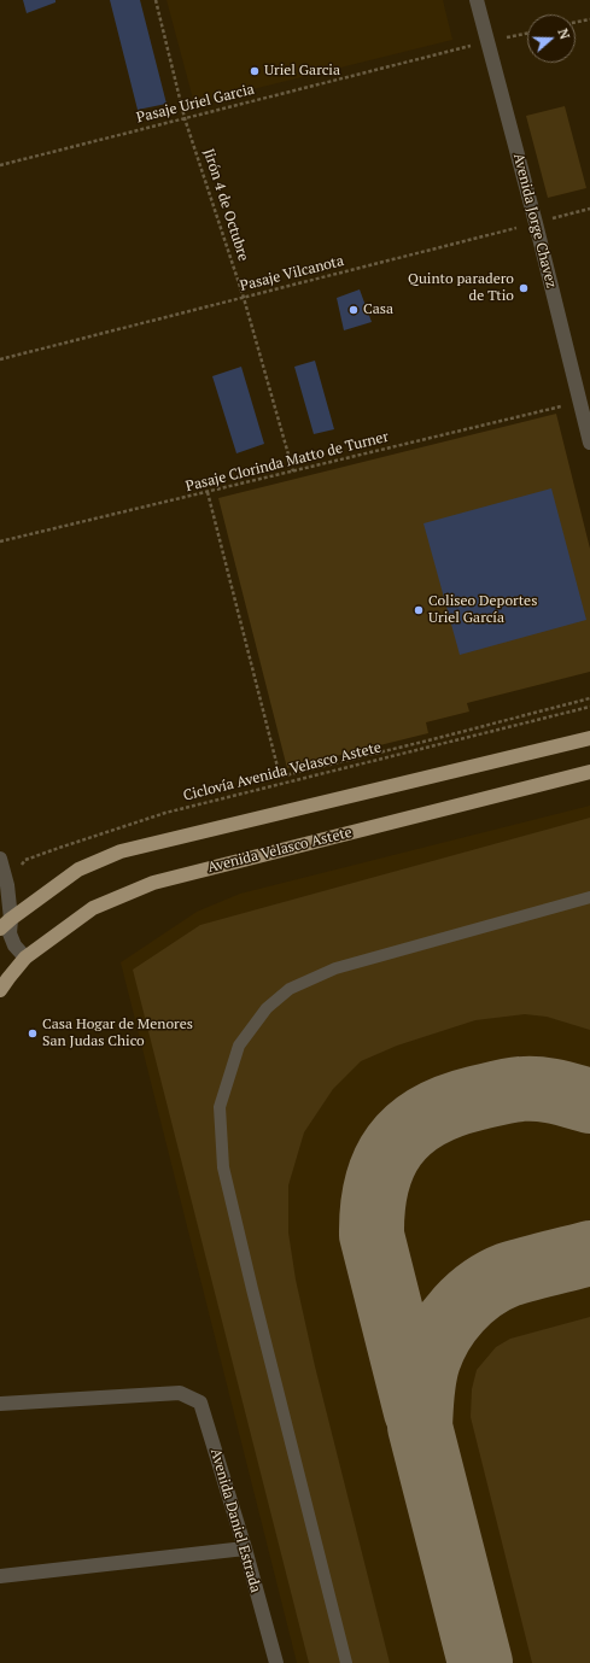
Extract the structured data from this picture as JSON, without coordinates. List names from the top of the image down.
{
  "streets": {
    "highway": ["Avenida Velasco Astete"],
    "street": ["Avenida Jorge Chavez", "Avenida Daniel Estrada"],
    "path": [
      "Pasaje Uriel Garcia",
      "Jirón 4 de Octubre",
      "Pasaje Vilcanota",
      "Pasaje Clorinda Matto de Turner",
      "Ciclovía Avenida Velasco Astete"
    ]
  },
  "crossings": [
    ["Pasaje Uriel Garcia", "Jirón 4 de Octubre"],
    ["Pasaje Uriel Garcia", "Avenida Jorge Chavez"],
    ["Jirón 4 de Octubre", "Pasaje Vilcanota"],
    ["Jirón 4 de Octubre", "Pasaje Clorinda Matto de Turner"],
    ["Avenida Jorge Chavez", "Pasaje Vilcanota"],
    ["Avenida Jorge Chavez", "Pasaje Clorinda Matto de Turner"]
  ],
  "places": [
    "Uriel Garcia",
    "Quinto paradero de Ttio",
    "Casa",
    "Coliseo Deportes Uriel García",
    "Casa Hogar de Menores San Judas Chico"
  ],
  "north": "right"
}
